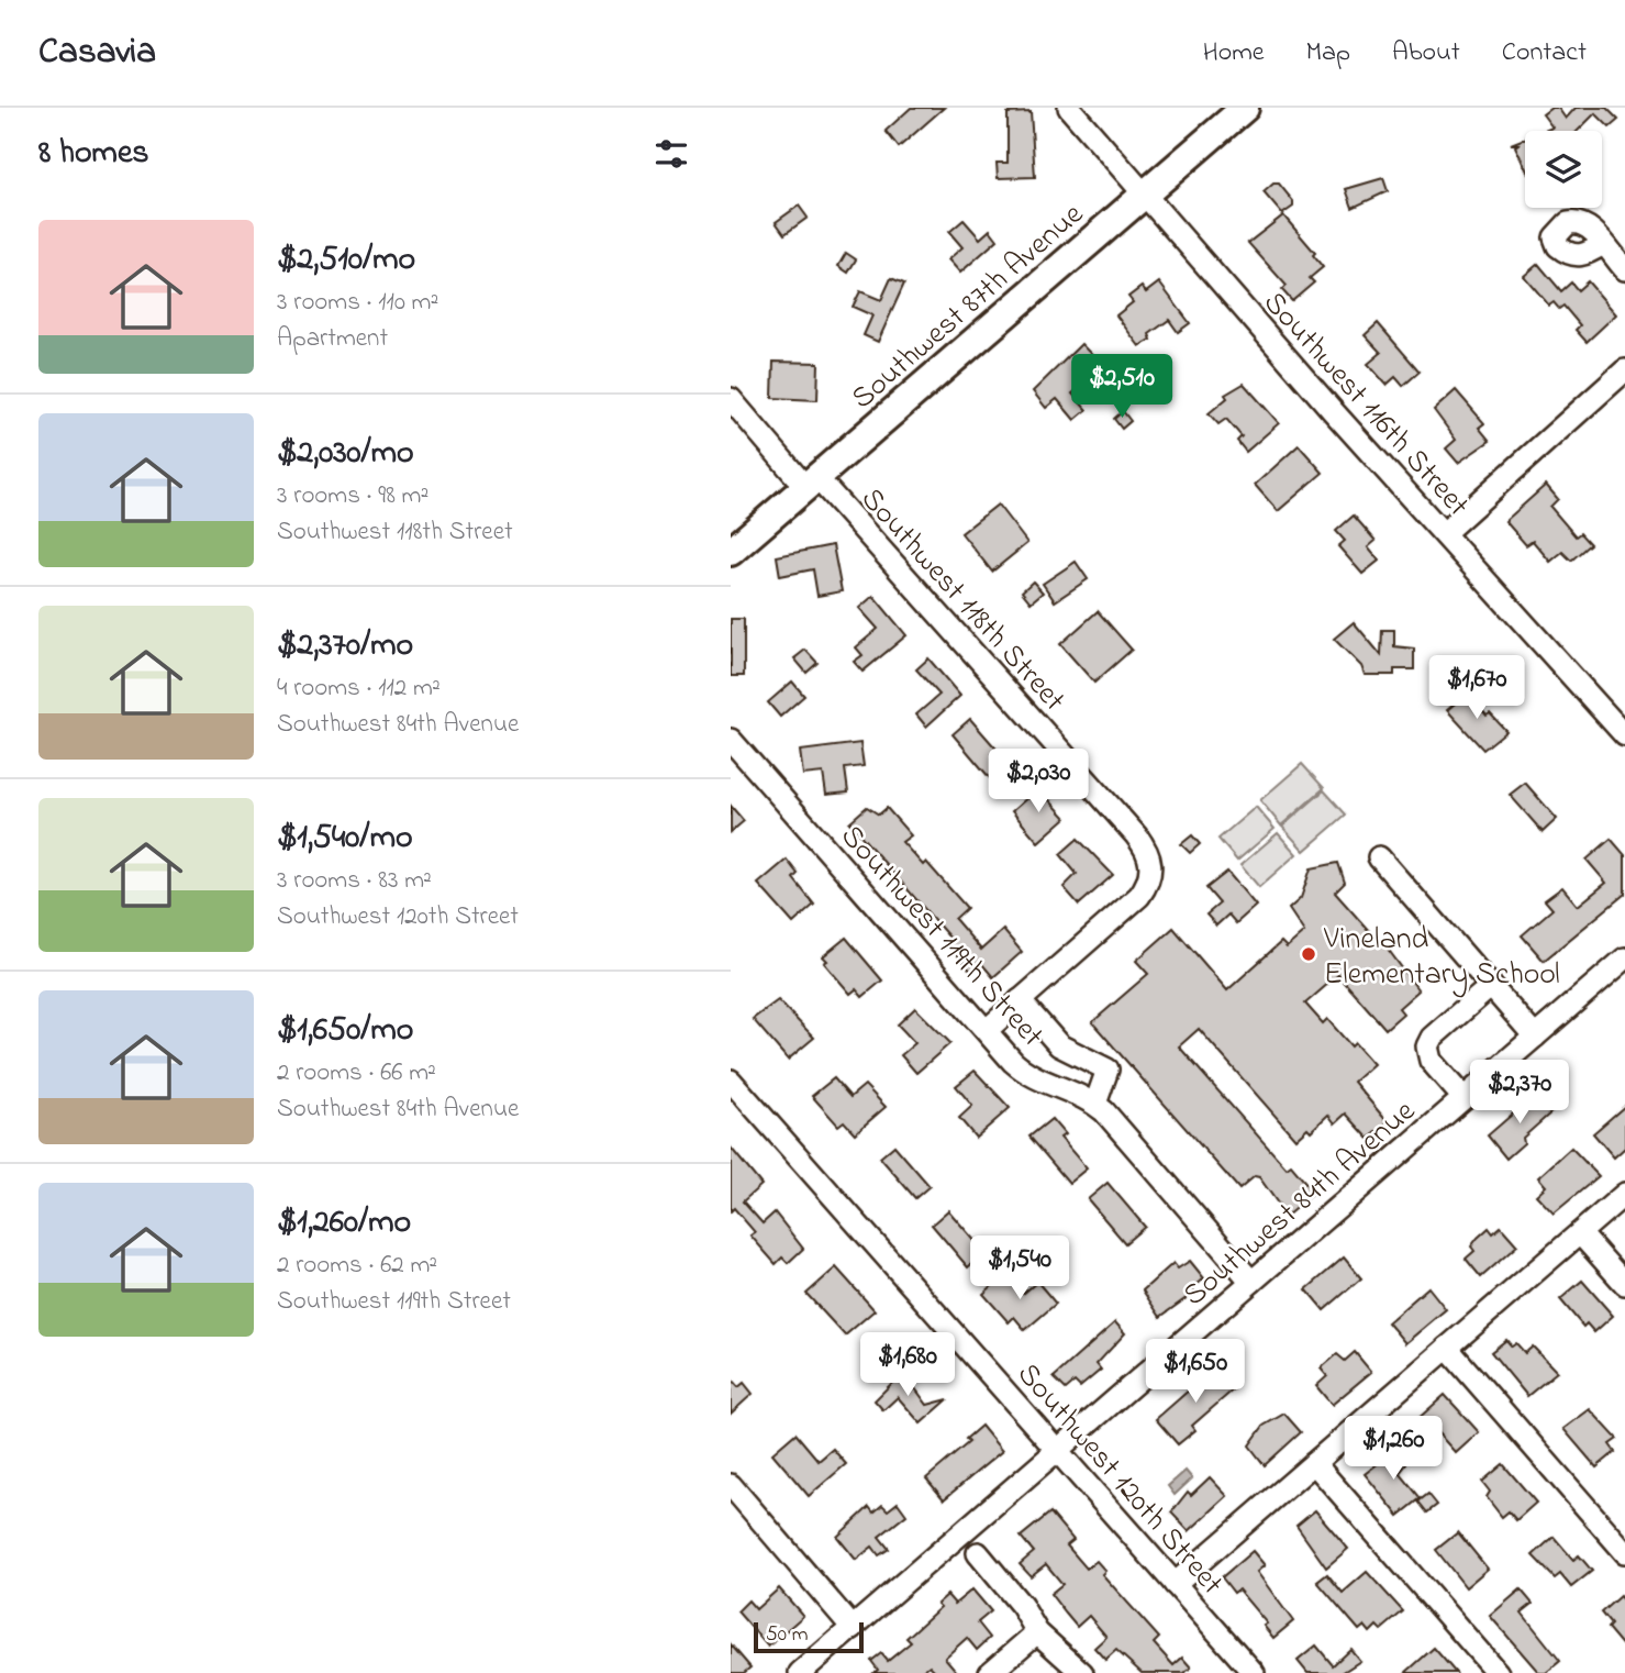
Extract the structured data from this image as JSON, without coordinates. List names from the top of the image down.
{
  "streets": {
    "main road": ["Southwest 87th Avenue"],
    "street": [
      "Southwest 116th Street",
      "Southwest 118th Street",
      "Southwest 119th Street",
      "Southwest 84th Avenue",
      "Southwest 120th Street"
    ]
  },
  "crossings": [
    ["Southwest 87th Avenue", "Southwest 116th Street"],
    ["Southwest 87th Avenue", "Southwest 118th Street"],
    ["Southwest 119th Street", "Southwest 84th Avenue"],
    ["Southwest 84th Avenue", "Southwest 120th Street"]
  ],
  "places": ["Vineland Elementary School"],
  "scale_bar": "50 m",
  "page": {
    "header": "Casavia",
    "nav": [
      "Home",
      "Map",
      "About",
      "Contact"
    ],
    "heading": "8 homes",
    "list": [
      {
        "name": "$2,510/mo",
        "note": "3 rooms · 110 m² · Apartment"
      },
      {
        "name": "$2,030/mo",
        "note": "3 rooms · 98 m² · Southwest 118th Street"
      },
      {
        "name": "$2,370/mo",
        "note": "4 rooms · 112 m² · Southwest 84th Avenue"
      },
      {
        "name": "$1,540/mo",
        "note": "3 rooms · 83 m² · Southwest 120th Street"
      },
      {
        "name": "$1,650/mo",
        "note": "2 rooms · 66 m² · Southwest 84th Avenue"
      },
      {
        "name": "$1,260/mo",
        "note": "2 rooms · 62 m² · Southwest 119th Street"
      }
    ],
    "price": [
      "$2,510",
      "$1,670",
      "$2,030",
      "$2,370",
      "$1,540",
      "$1,680",
      "$1,650",
      "$1,260"
    ],
    "scale": "50 m"
  }
}
